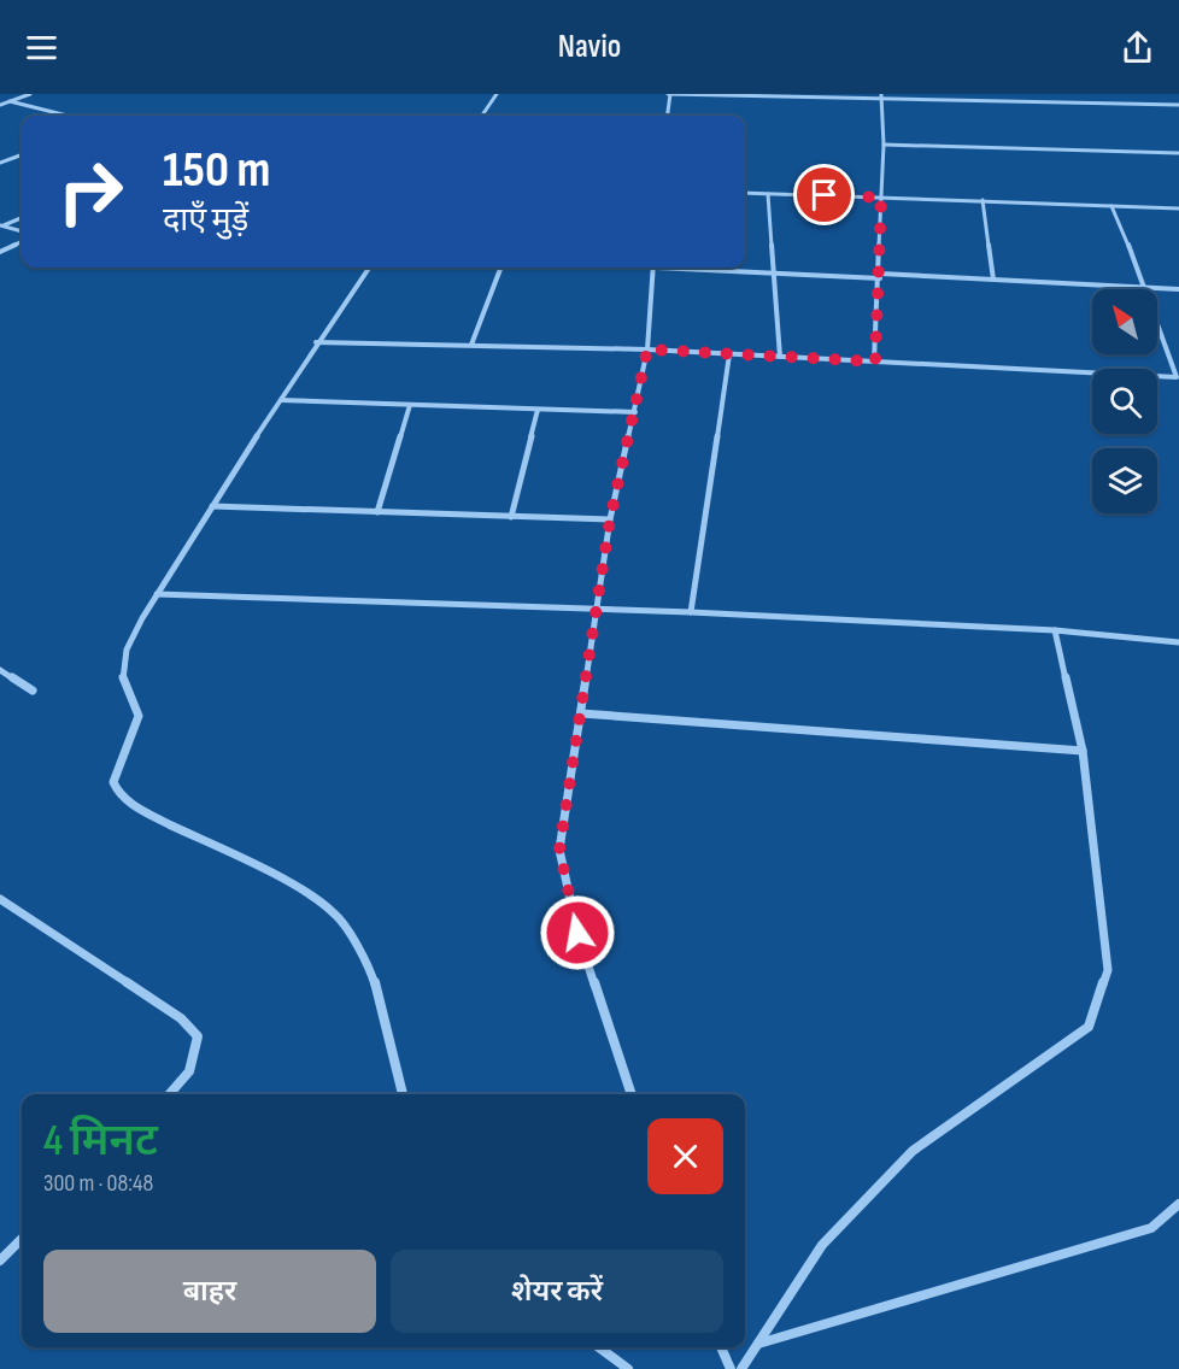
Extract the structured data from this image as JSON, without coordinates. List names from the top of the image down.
{
  "north": "top left",
  "page": {
    "header": "Navio",
    "turn": ["150 m", "दाएँ मुड़ें"],
    "heading": ["4 मिनट", "300 m · 08:48"],
    "buttons": ["बाहर", "शेयर करें"]
  }
}
